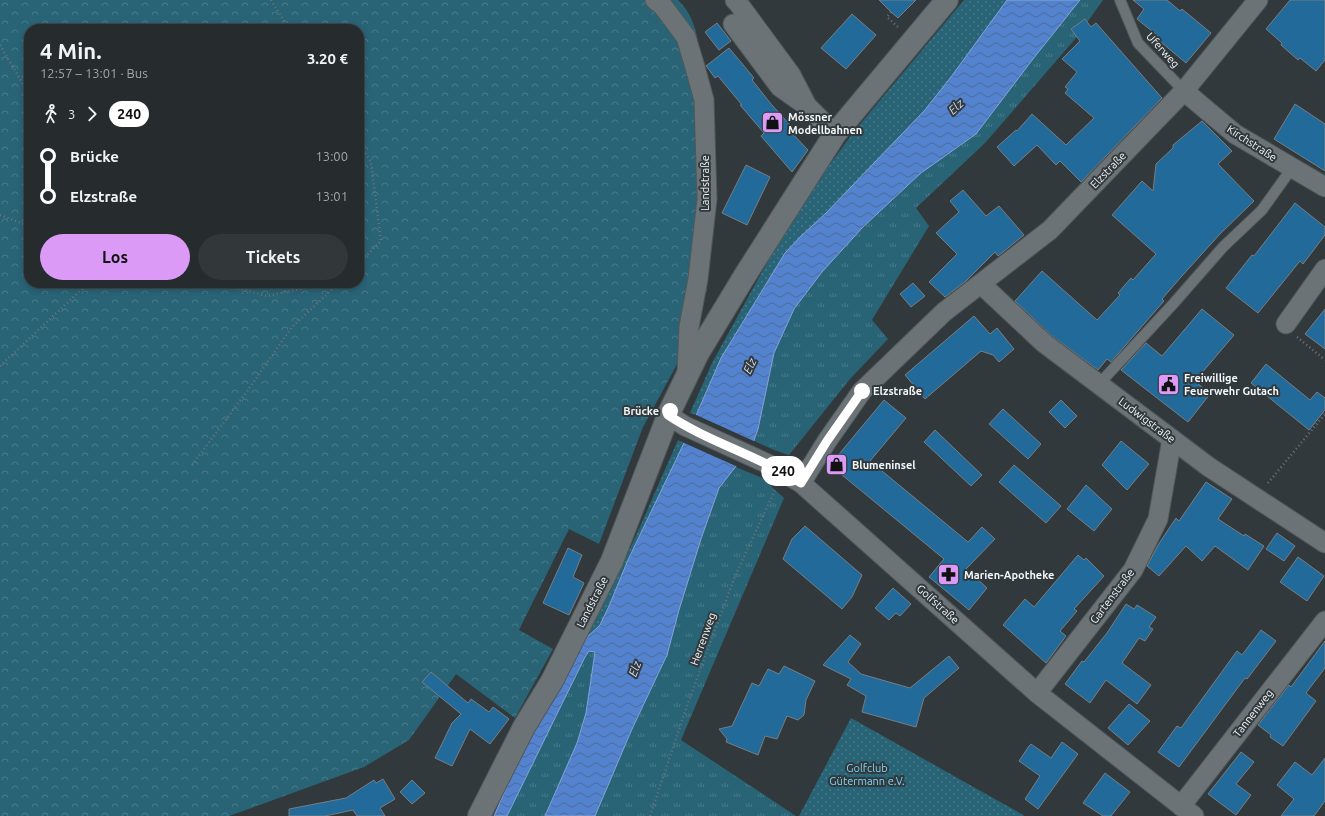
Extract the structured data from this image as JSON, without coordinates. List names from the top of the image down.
{
  "streets": {
    "street": [
      "Kirchstraße",
      "Elzstraße",
      "Landstraße",
      "Ludwigstraße",
      "Gartenstraße",
      "Golfstraße",
      "Tannenweg"
    ],
    "lane": ["Uferweg"],
    "path": ["Herrenweg"]
  },
  "crossings": [
    ["Uferweg", "Kirchstraße"],
    ["Uferweg", "Elzstraße"],
    ["Kirchstraße", "Elzstraße"],
    ["Elzstraße", "Ludwigstraße"],
    ["Elzstraße", "Golfstraße"],
    ["Landstraße", "Golfstraße"],
    ["Ludwigstraße", "Gartenstraße"],
    ["Gartenstraße", "Golfstraße"],
    ["Golfstraße", "Herrenweg"],
    ["Golfstraße", "Tannenweg"]
  ],
  "water": ["Elz"],
  "parks": ["Golfclub Gütermann e.V."],
  "places": {
    "shop": ["Mössner Modellbahnen", "Blumeninsel"],
    "public building": ["Freiwillige Feuerwehr Gutach"],
    "other": ["Elzstraße", "Brücke"],
    "pharmacy": ["Marien-Apotheke"]
  },
  "lines": ["bus line 240"],
  "page": {
    "on_map": "240",
    "heading": ["4 Min.", "12:57 – 13:01 · Bus", "3.20 €"],
    "legs": ["3", "240"],
    "list": [
      {
        "name": "Brücke",
        "value": "13:00"
      },
      {
        "name": "Elzstraße",
        "value": "13:01"
      }
    ],
    "buttons": ["Los", "Tickets"]
  }
}
